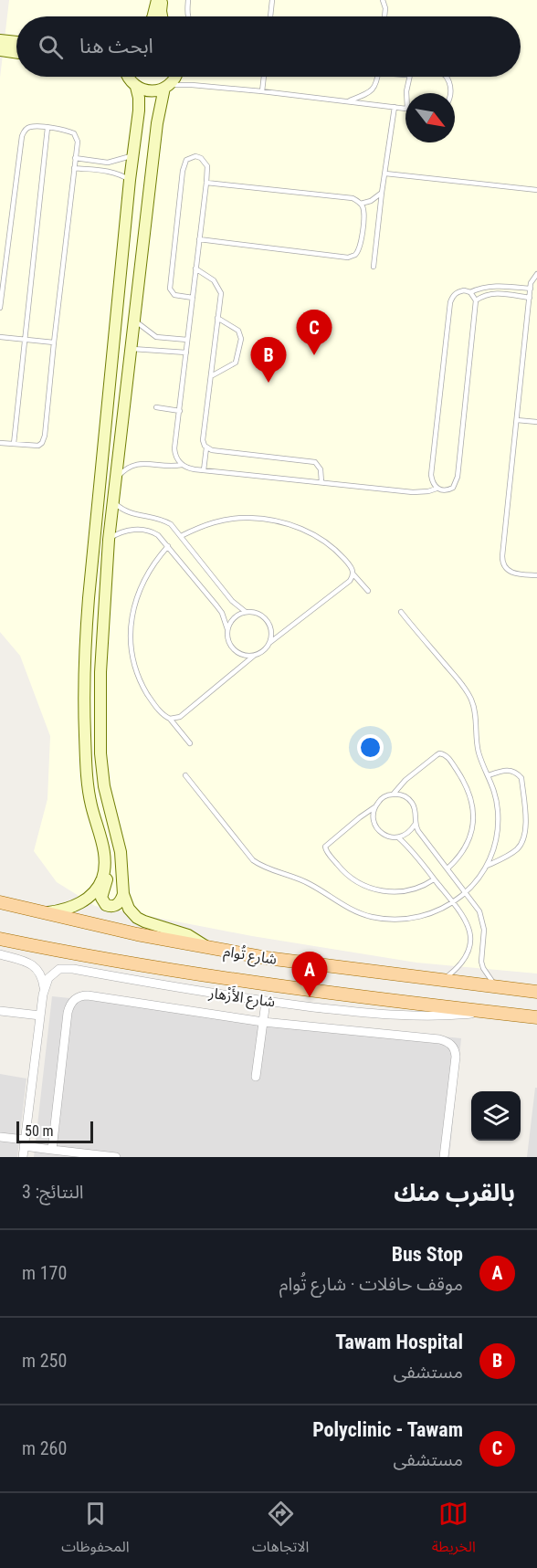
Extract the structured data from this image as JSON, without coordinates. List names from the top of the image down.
{
  "streets": {
    "main road": ["شارع تُوام"],
    "street": ["شارع الأَزْهار"]
  },
  "crossings": [
    ["شارع تُوام", "شارع الأَزْهار"]
  ],
  "scale_bar": "50 m",
  "north": "bottom right",
  "page": {
    "search": "ابحث هنا",
    "pins": ["C", "B", "A"],
    "scale": "50 m",
    "heading": ["بالقرب منك", "النتائج: 3"],
    "list": [
      {
        "mark": "A",
        "name": "Bus Stop",
        "note": "موقف حافلات · شارع تُوام",
        "value": "170 m"
      },
      {
        "mark": "B",
        "name": "Tawam Hospital",
        "note": "مستشفى",
        "value": "250 m"
      },
      {
        "mark": "C",
        "name": "Polyclinic - Tawam",
        "note": "مستشفى",
        "value": "260 m"
      }
    ],
    "nav": ["الخريطة", "الاتجاهات", "المحفوظات"]
  }
}
